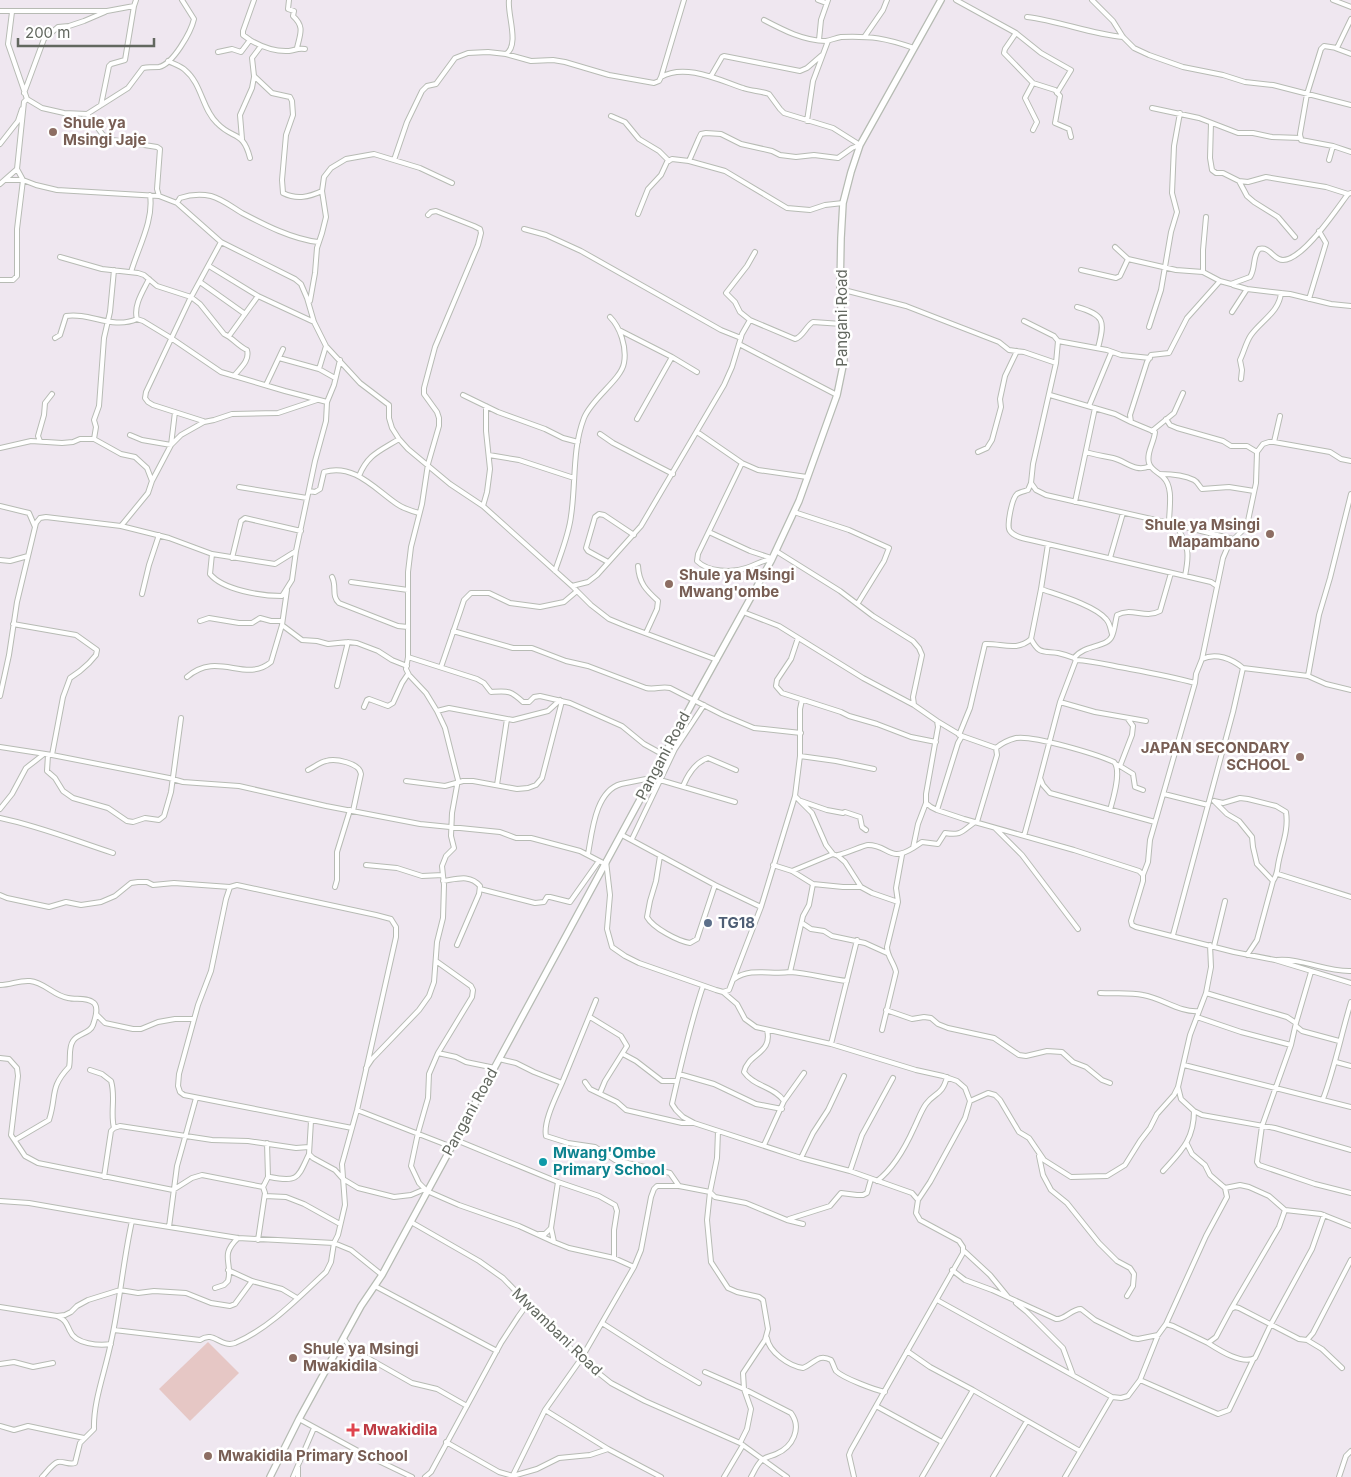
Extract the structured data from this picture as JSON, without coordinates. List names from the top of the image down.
{
  "streets": {
    "main road": ["Pangani Road"],
    "street": ["Mwambani Road"]
  },
  "crossings": [
    ["Pangani Road", "Mwambani Road"]
  ],
  "places": {
    "other": [
      "Shule ya Msingi Jaje",
      "Shule ya Msingi Mapambano",
      "Shule ya Msingi Mwang'ombe",
      "JAPAN SECONDARY SCHOOL",
      "TG18",
      "Mwang'Ombe Primary School",
      "Shule ya Msingi Mwakidila",
      "Mwakidila Primary School"
    ],
    "health": ["Mwakidila"]
  },
  "scale_bar": "200 m"
}
